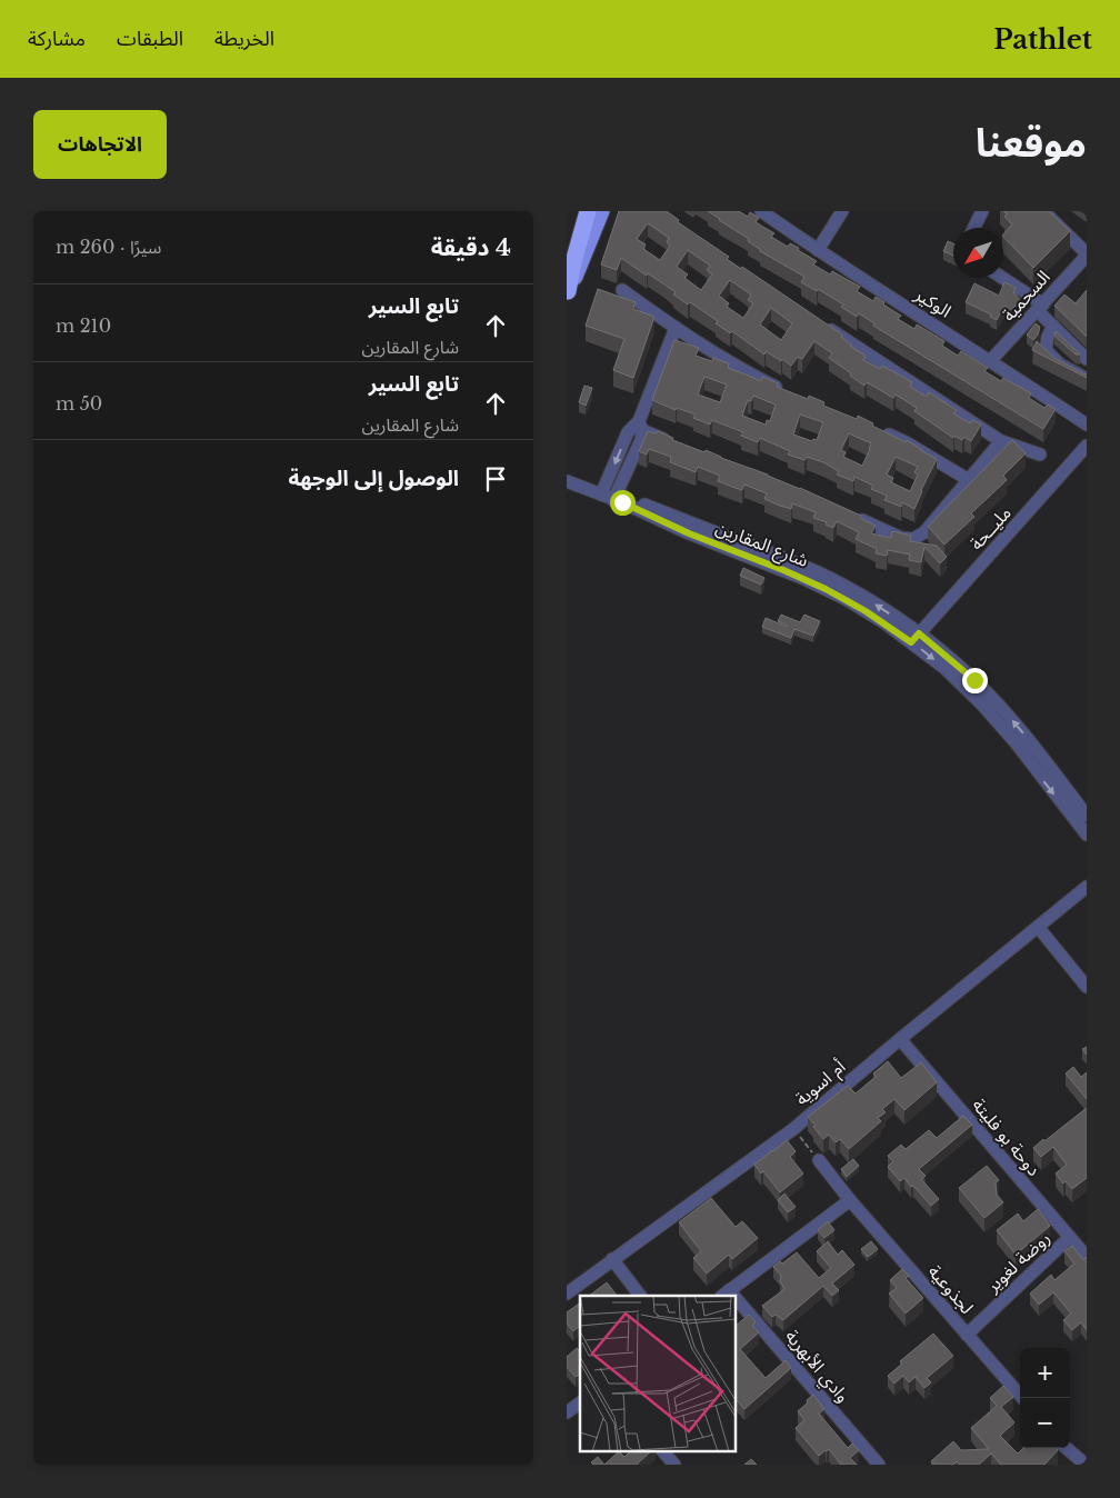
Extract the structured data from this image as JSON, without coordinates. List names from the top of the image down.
{
  "streets": {
    "street": [
      "السحمية",
      "الوكير",
      "مليــحة",
      "شارع المقارين",
      "أم اسوية",
      "دوحة بو فليتة",
      "روضة لغوير",
      "لجذوعية",
      "وادي الأبهرية"
    ]
  },
  "crossings": [
    ["السحمية", "الوكير"],
    ["مليــحة", "شارع المقارين"],
    ["أم اسوية", "دوحة بو فليتة"],
    ["دوحة بو فليتة", "روضة لغوير"],
    ["روضة لغوير", "لجذوعية"]
  ],
  "north": "bottom left",
  "page": {
    "header": "Pathlet",
    "nav": ["الخريطة", "الطبقات", "مشاركة"],
    "title": "موقعنا",
    "buttons": "الاتجاهات",
    "heading": ["4 دقيقة", "سيرًا · 260 m"],
    "list": [
      ["تابع السير", "شارع المقارين", "210 m"],
      ["تابع السير", "شارع المقارين", "50 m"],
      "الوصول إلى الوجهة"
    ],
    "map_buttons": ["+", "−"]
  }
}
